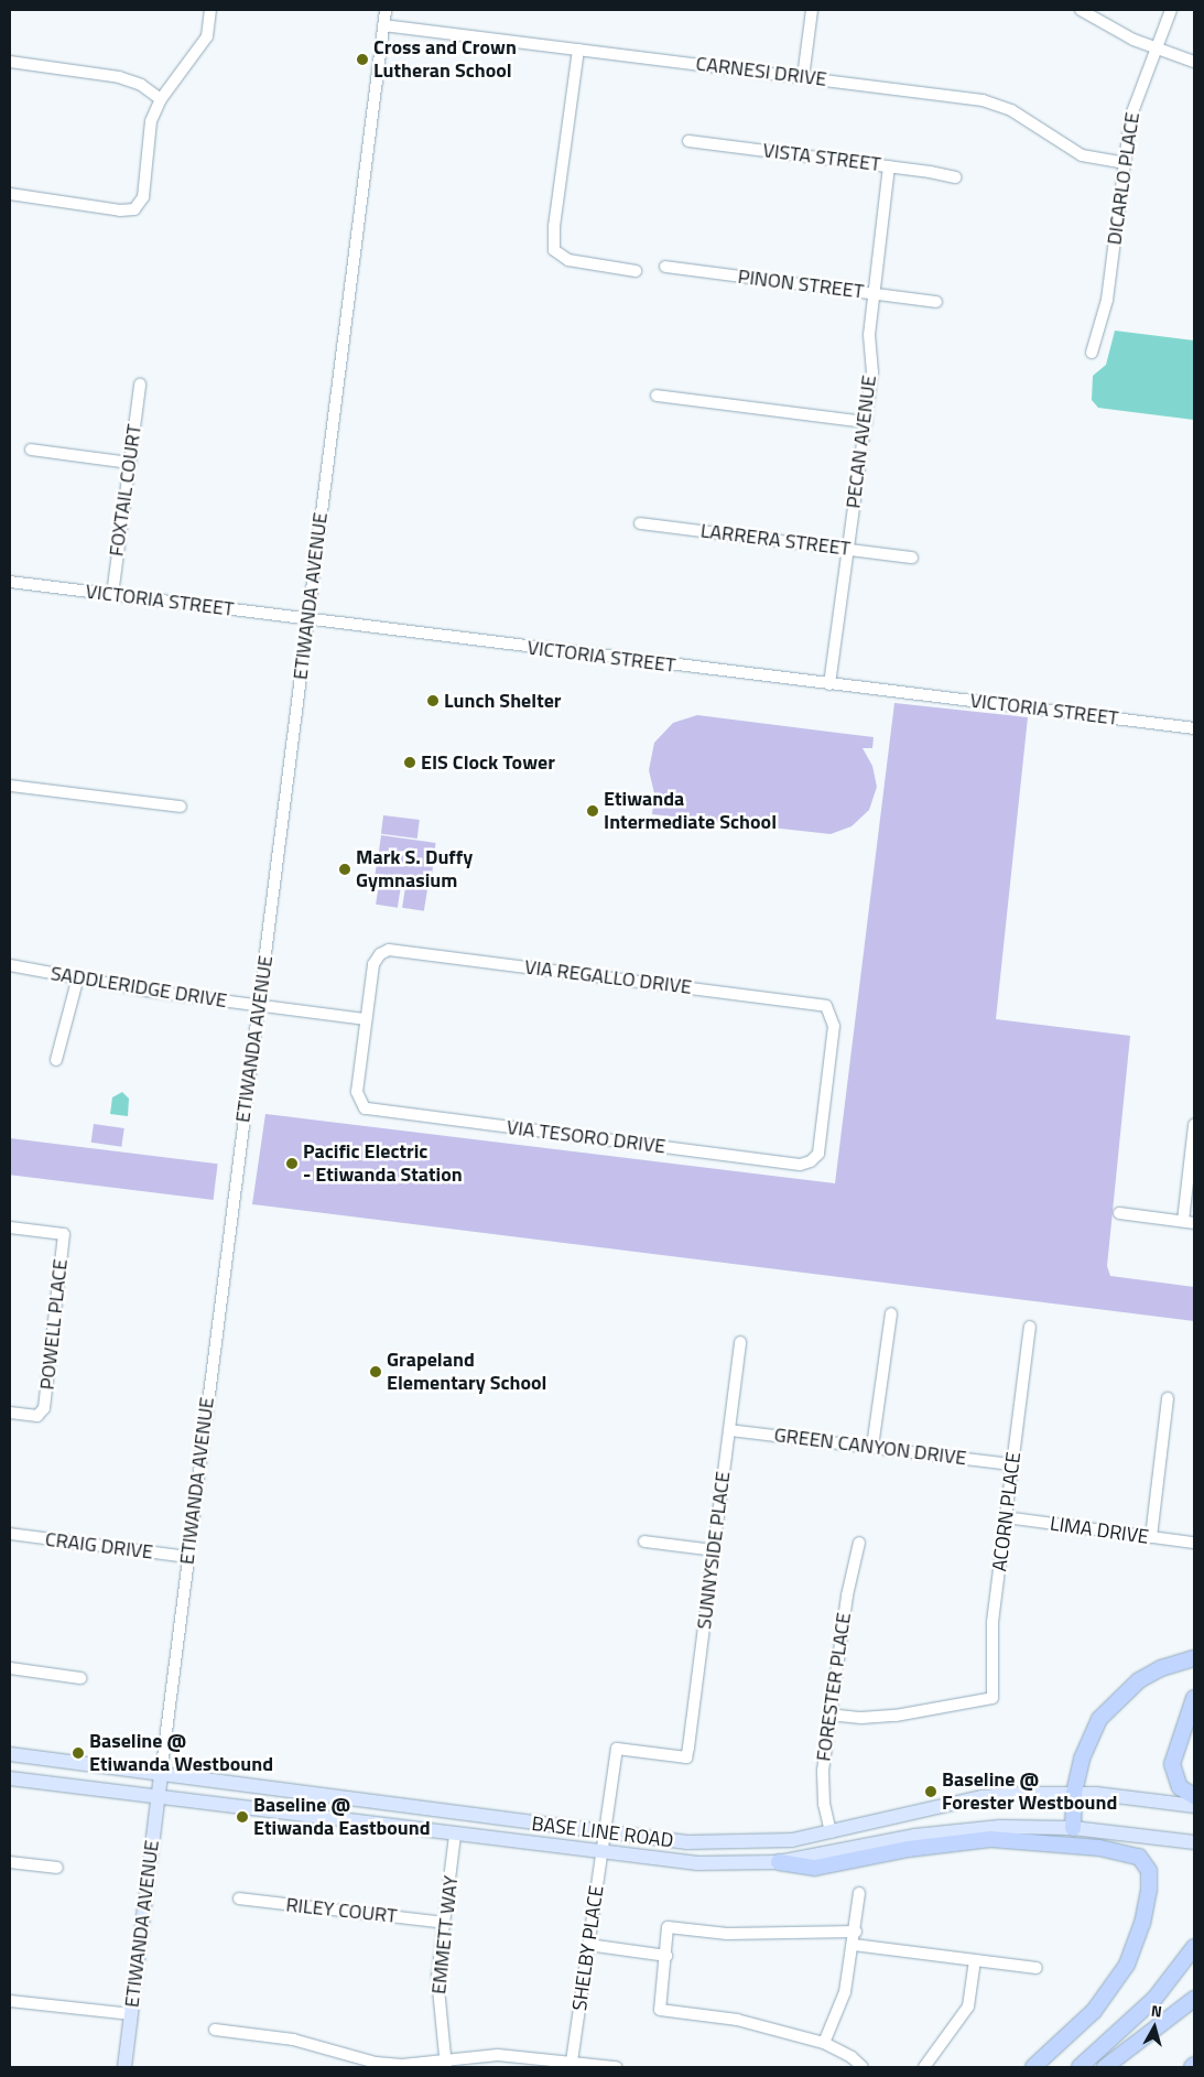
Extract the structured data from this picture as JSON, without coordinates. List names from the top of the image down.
{
  "streets": {
    "main road": ["ETIWANDA AVENUE", "BASE LINE ROAD"],
    "street": [
      "CARNESI DRIVE",
      "VISTA STREET",
      "DICARLO PLACE",
      "PINON STREET",
      "PECAN AVENUE",
      "FOXTAIL COURT",
      "LARRERA STREET",
      "VICTORIA STREET",
      "VIA REGALLO DRIVE",
      "SADDLERIDGE DRIVE",
      "VIA TESORO DRIVE",
      "POWELL PLACE",
      "GREEN CANYON DRIVE",
      "ACORN PLACE",
      "LIMA DRIVE",
      "CRAIG DRIVE",
      "SUNNYSIDE PLACE",
      "FORESTER PLACE",
      "RILEY COURT",
      "EMMETT WAY",
      "SHELBY PLACE"
    ]
  },
  "crossings": [
    ["CARNESI DRIVE", "DICARLO PLACE"],
    ["CARNESI DRIVE", "ETIWANDA AVENUE"],
    ["VISTA STREET", "PECAN AVENUE"],
    ["PINON STREET", "PECAN AVENUE"],
    ["PECAN AVENUE", "LARRERA STREET"],
    ["PECAN AVENUE", "VICTORIA STREET"],
    ["FOXTAIL COURT", "VICTORIA STREET"],
    ["ETIWANDA AVENUE", "VICTORIA STREET"],
    ["ETIWANDA AVENUE", "SADDLERIDGE DRIVE"],
    ["ETIWANDA AVENUE", "CRAIG DRIVE"],
    ["ETIWANDA AVENUE", "BASE LINE ROAD"],
    ["VIA REGALLO DRIVE", "SADDLERIDGE DRIVE"],
    ["VIA REGALLO DRIVE", "VIA TESORO DRIVE"],
    ["SADDLERIDGE DRIVE", "VIA TESORO DRIVE"],
    ["GREEN CANYON DRIVE", "ACORN PLACE"],
    ["GREEN CANYON DRIVE", "SUNNYSIDE PLACE"],
    ["ACORN PLACE", "LIMA DRIVE"],
    ["ACORN PLACE", "FORESTER PLACE"],
    ["SUNNYSIDE PLACE", "BASE LINE ROAD"],
    ["SUNNYSIDE PLACE", "SHELBY PLACE"],
    ["FORESTER PLACE", "BASE LINE ROAD"],
    ["BASE LINE ROAD", "EMMETT WAY"],
    ["BASE LINE ROAD", "SHELBY PLACE"],
    ["RILEY COURT", "EMMETT WAY"]
  ],
  "places": [
    "Cross and Crown Lutheran School",
    "Lunch Shelter",
    "EIS Clock Tower",
    "Etiwanda Intermediate School",
    "Mark S. Duffy Gymnasium",
    "Pacific Electric - Etiwanda Station",
    "Grapeland Elementary School",
    "Baseline @ Etiwanda Westbound",
    "Baseline @ Forester Westbound",
    "Baseline @ Etiwanda Eastbound"
  ],
  "north": "top"
}
